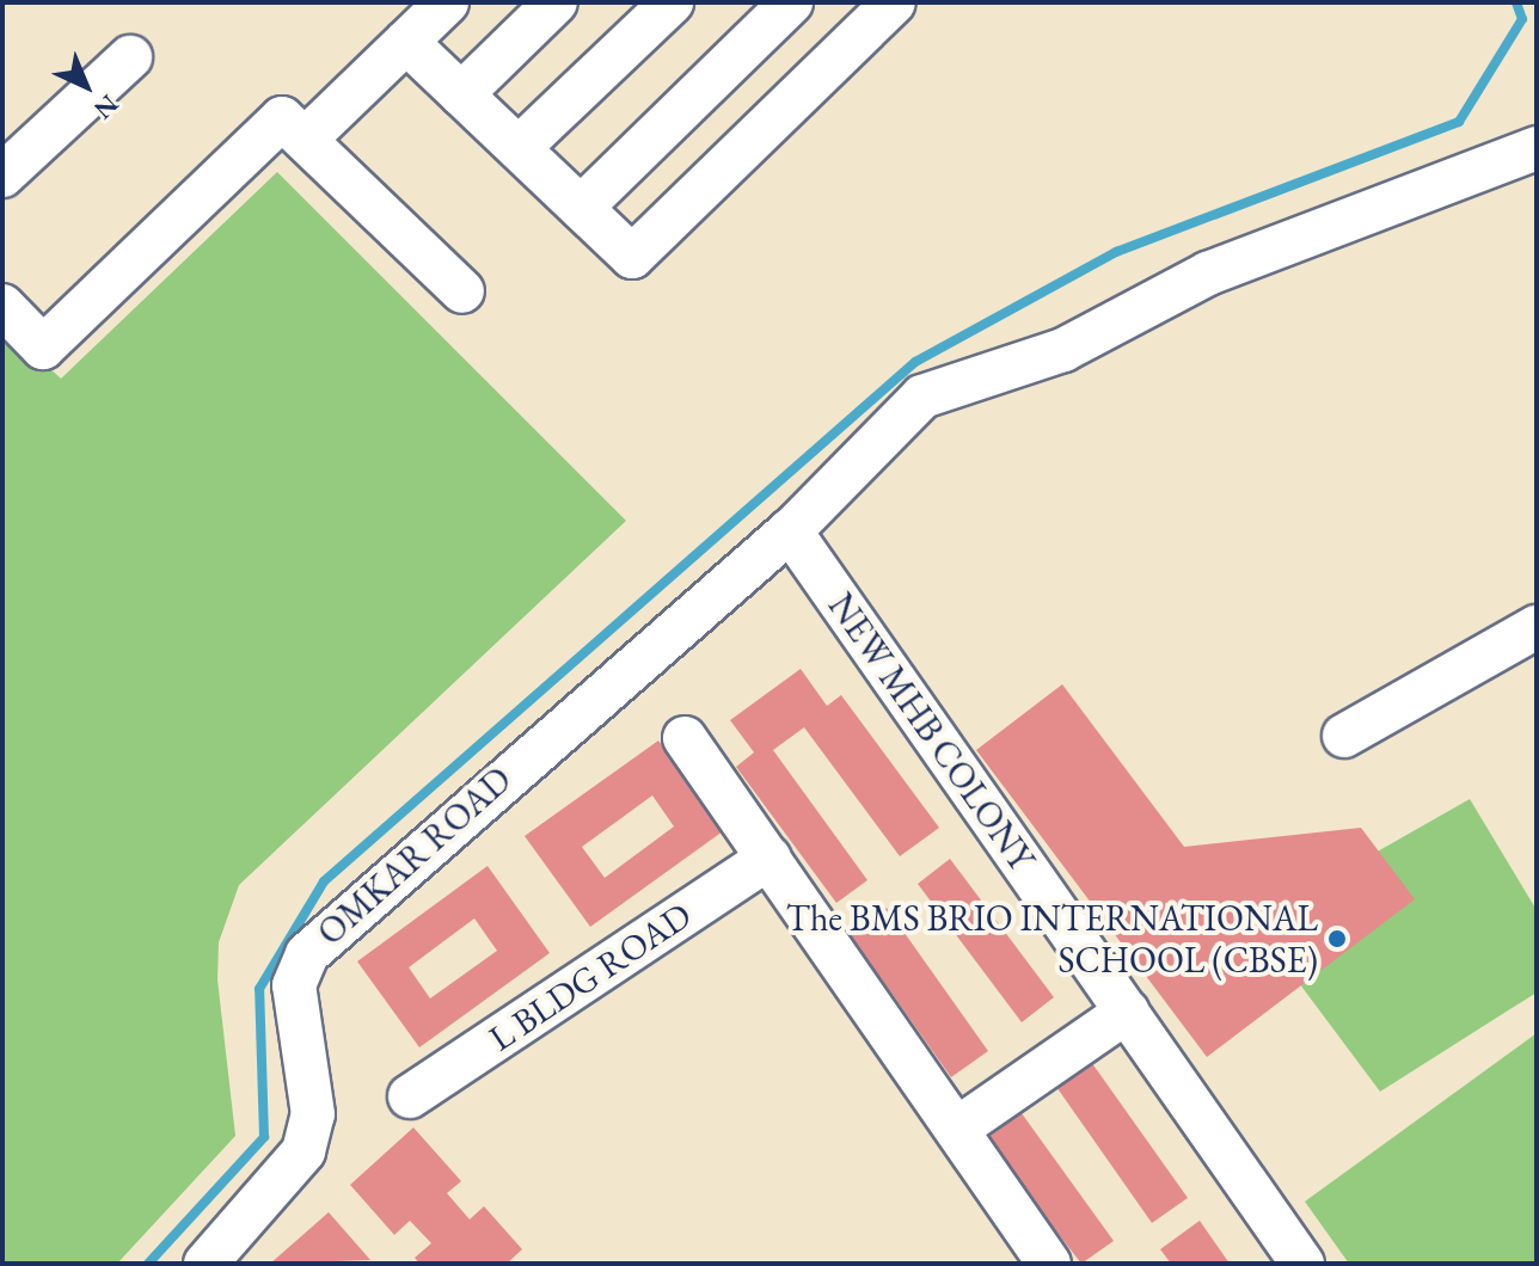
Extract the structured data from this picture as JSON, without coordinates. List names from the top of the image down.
{
  "streets": {
    "street": ["NEW MHB COLONY", "OMKAR ROAD", "L BLDG ROAD"]
  },
  "crossings": [
    ["NEW MHB COLONY", "OMKAR ROAD"]
  ],
  "places": ["The BMS BRIO INTERNATIONAL SCHOOL (CBSE)"],
  "north": "bottom right"
}
